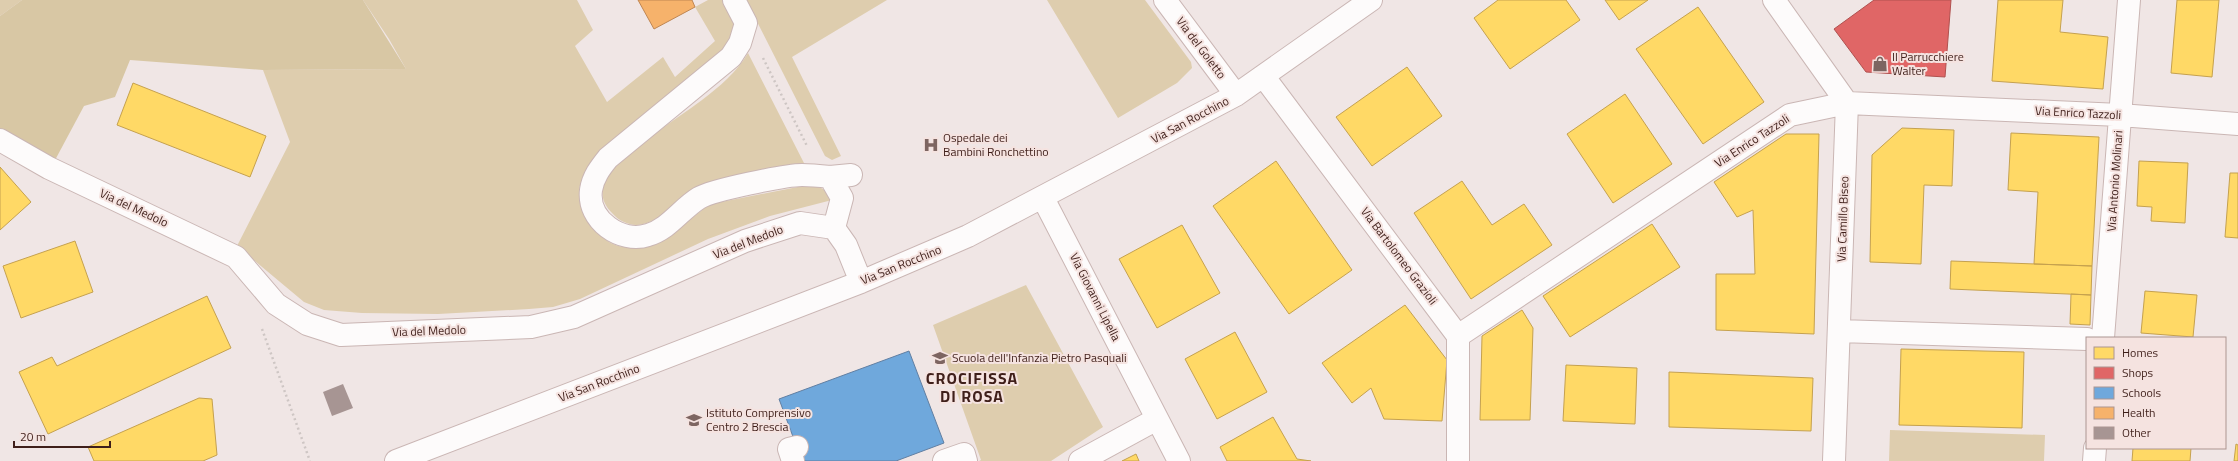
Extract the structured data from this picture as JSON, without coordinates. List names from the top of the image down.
{
  "streets": {
    "street": [
      "Via del Goletto",
      "Via Enrico Tazzoli",
      "Via San Rocchino",
      "Via Antonio Molinari",
      "Via del Medolo",
      "Via Camillo Biseo",
      "Via Bartolomeo Grazioli",
      "Via Giovanni Lipella"
    ]
  },
  "crossings": [
    ["Via del Goletto", "Via San Rocchino"],
    ["Via Enrico Tazzoli", "Via Antonio Molinari"],
    ["Via Enrico Tazzoli", "Via Camillo Biseo"],
    ["Via Enrico Tazzoli", "Via Bartolomeo Grazioli"],
    ["Via San Rocchino", "Via Bartolomeo Grazioli"],
    ["Via San Rocchino", "Via Giovanni Lipella"]
  ],
  "districts": ["CROCIFISSA DI ROSA"],
  "places": {
    "shop": ["Il Parrucchiere Walter"],
    "hospital": ["Ospedale dei Bambini Ronchettino"],
    "school or university": ["Scuola dell'Infanzia Pietro Pasquali", "Istituto Comprensivo Centro 2 Brescia"]
  },
  "legend": [
    "Homes",
    "Shops",
    "Schools",
    "Health",
    "Other"
  ],
  "scale_bar": "20 m"
}
